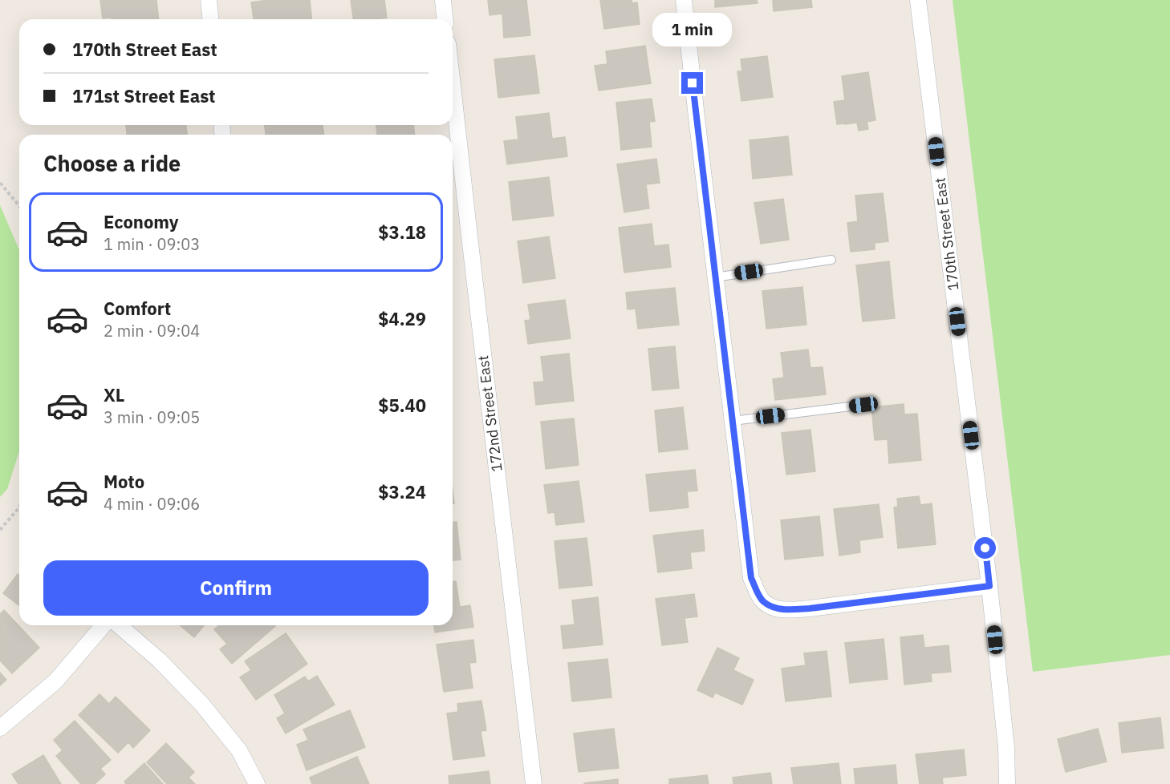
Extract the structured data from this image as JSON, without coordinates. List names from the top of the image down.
{
  "streets": {
    "street": ["170th Street East", "172nd Street East"]
  },
  "page": {
    "bubble": "1 min",
    "banner": ["170th Street East", "171st Street East"],
    "heading": "Choose a ride",
    "list": [
      {
        "name": "Economy",
        "note": "1 min · 09:03",
        "value": "$3.18"
      },
      {
        "name": "Comfort",
        "note": "2 min · 09:04",
        "value": "$4.29"
      },
      {
        "name": "XL",
        "note": "3 min · 09:05",
        "value": "$5.40"
      },
      {
        "name": "Moto",
        "note": "4 min · 09:06",
        "value": "$3.24"
      }
    ],
    "buttons": "Confirm"
  }
}
